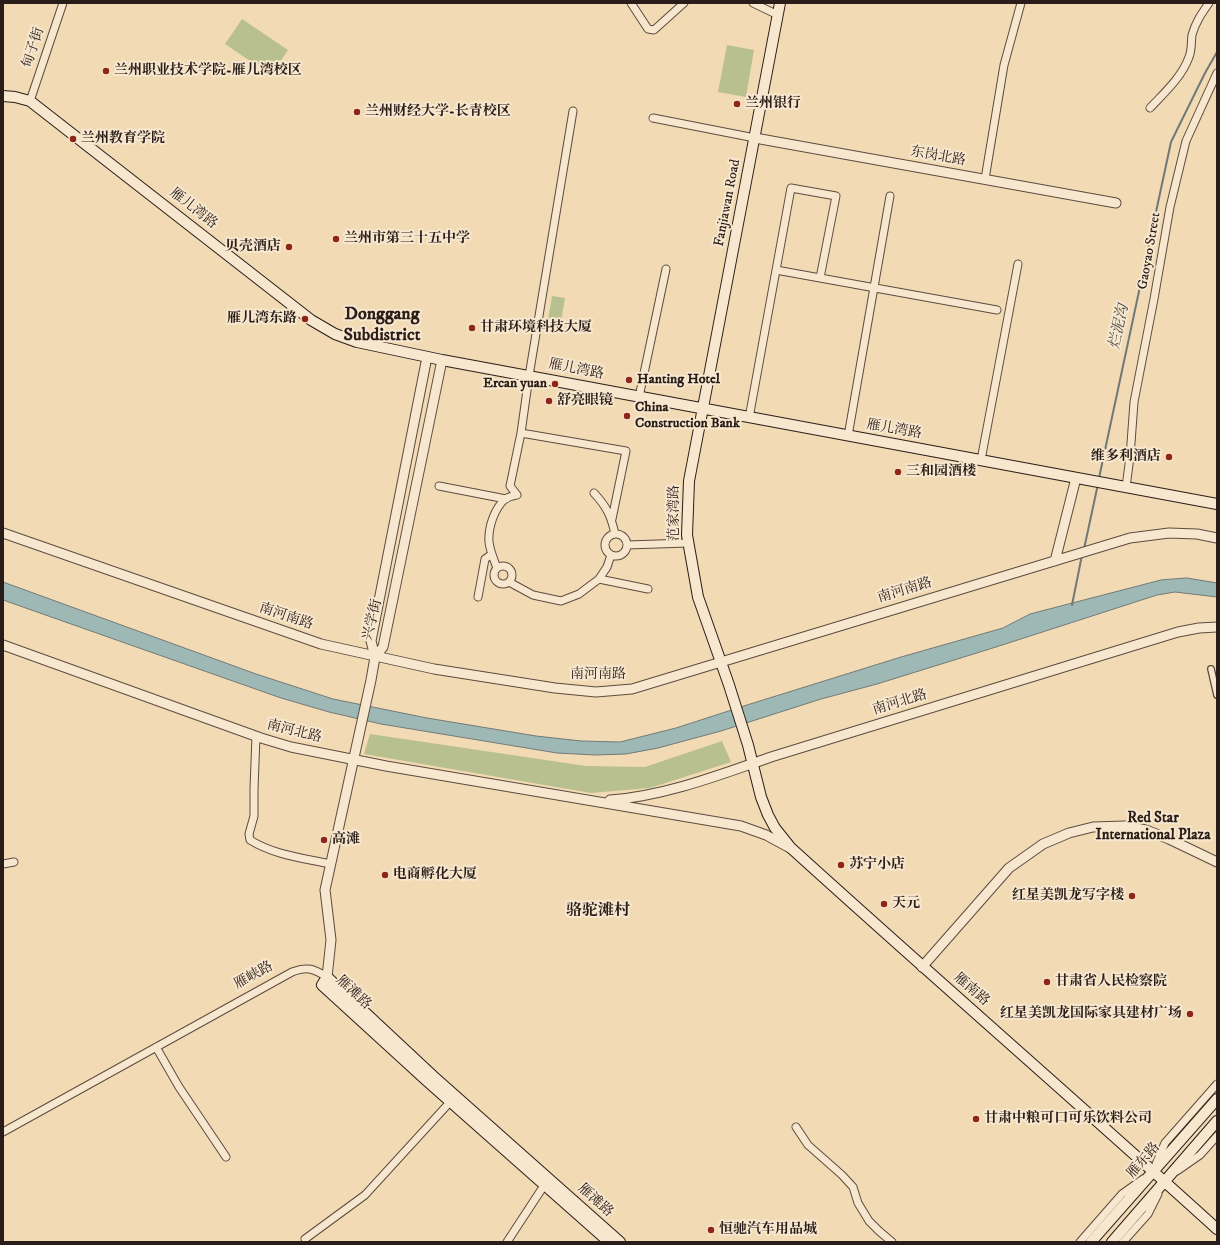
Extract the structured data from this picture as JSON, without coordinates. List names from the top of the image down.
{
  "streets": {
    "main road": [
      "Fanjiawan Road",
      "雁儿湾路",
      "范家湾路",
      "雁南路",
      "雁滩路",
      "雁东路"
    ],
    "street": [
      "甸子街",
      "东岗北路",
      "Gaoyao Street",
      "南河南路",
      "兴学街",
      "南河北路",
      "雁峡路"
    ]
  },
  "crossings": [
    ["甸子街", "雁儿湾路"],
    ["东岗北路", "Fanjiawan Road"],
    ["Fanjiawan Road", "雁儿湾路"],
    ["Fanjiawan Road", "范家湾路"],
    ["雁儿湾路", "Gaoyao Street"],
    ["雁儿湾路", "范家湾路"],
    ["雁儿湾路", "兴学街"],
    ["范家湾路", "南河南路"],
    ["范家湾路", "雁南路"],
    ["南河南路", "兴学街"],
    ["南河北路", "雁南路"],
    ["雁峡路", "雁滩路"],
    ["雁南路", "雁东路"]
  ],
  "districts": ["Donggang Subdistrict", "Red Star International Plaza", "骆驼滩村"],
  "water": ["烂泥沟"],
  "places": [
    "兰州职业技术学院-雁儿湾校区",
    "兰州银行",
    "兰州财经大学-长青校区",
    "兰州教育学院",
    "兰州市第三十五中学",
    "贝壳酒店",
    "雁儿湾东路",
    "甘肃环境科技大厦",
    "Hanting Hotel",
    "Ercan yuan",
    "舒亮眼镜",
    "China Construction Bank",
    "维多利酒店",
    "三和园酒楼",
    "高滩",
    "苏宁小店",
    "电商孵化大厦",
    "红星美凯龙写字楼",
    "天元",
    "甘肃省人民检察院",
    "红星美凯龙国际家具建材广场",
    "甘肃中粮可口可乐饮料公司",
    "恒驰汽车用品城"
  ]
}
